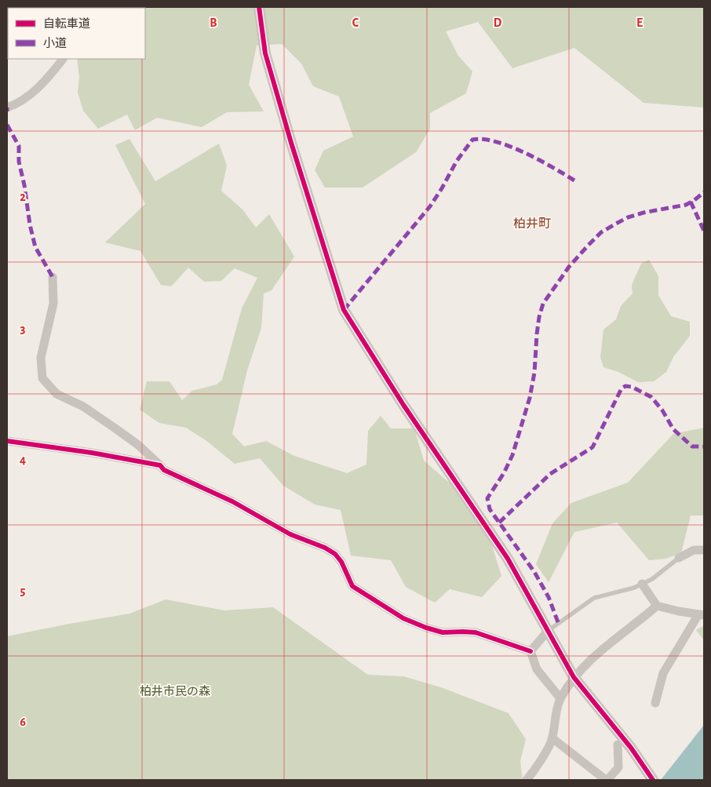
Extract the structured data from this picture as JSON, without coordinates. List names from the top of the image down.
{
  "districts": ["柏井町"],
  "parks": ["柏井市民の森"],
  "legend": ["自転車道", "小道"],
  "grid": {
    "columns": [
      "B",
      "C",
      "D",
      "E"
    ],
    "rows": [
      "2",
      "3",
      "4",
      "5",
      "6"
    ]
  }
}
